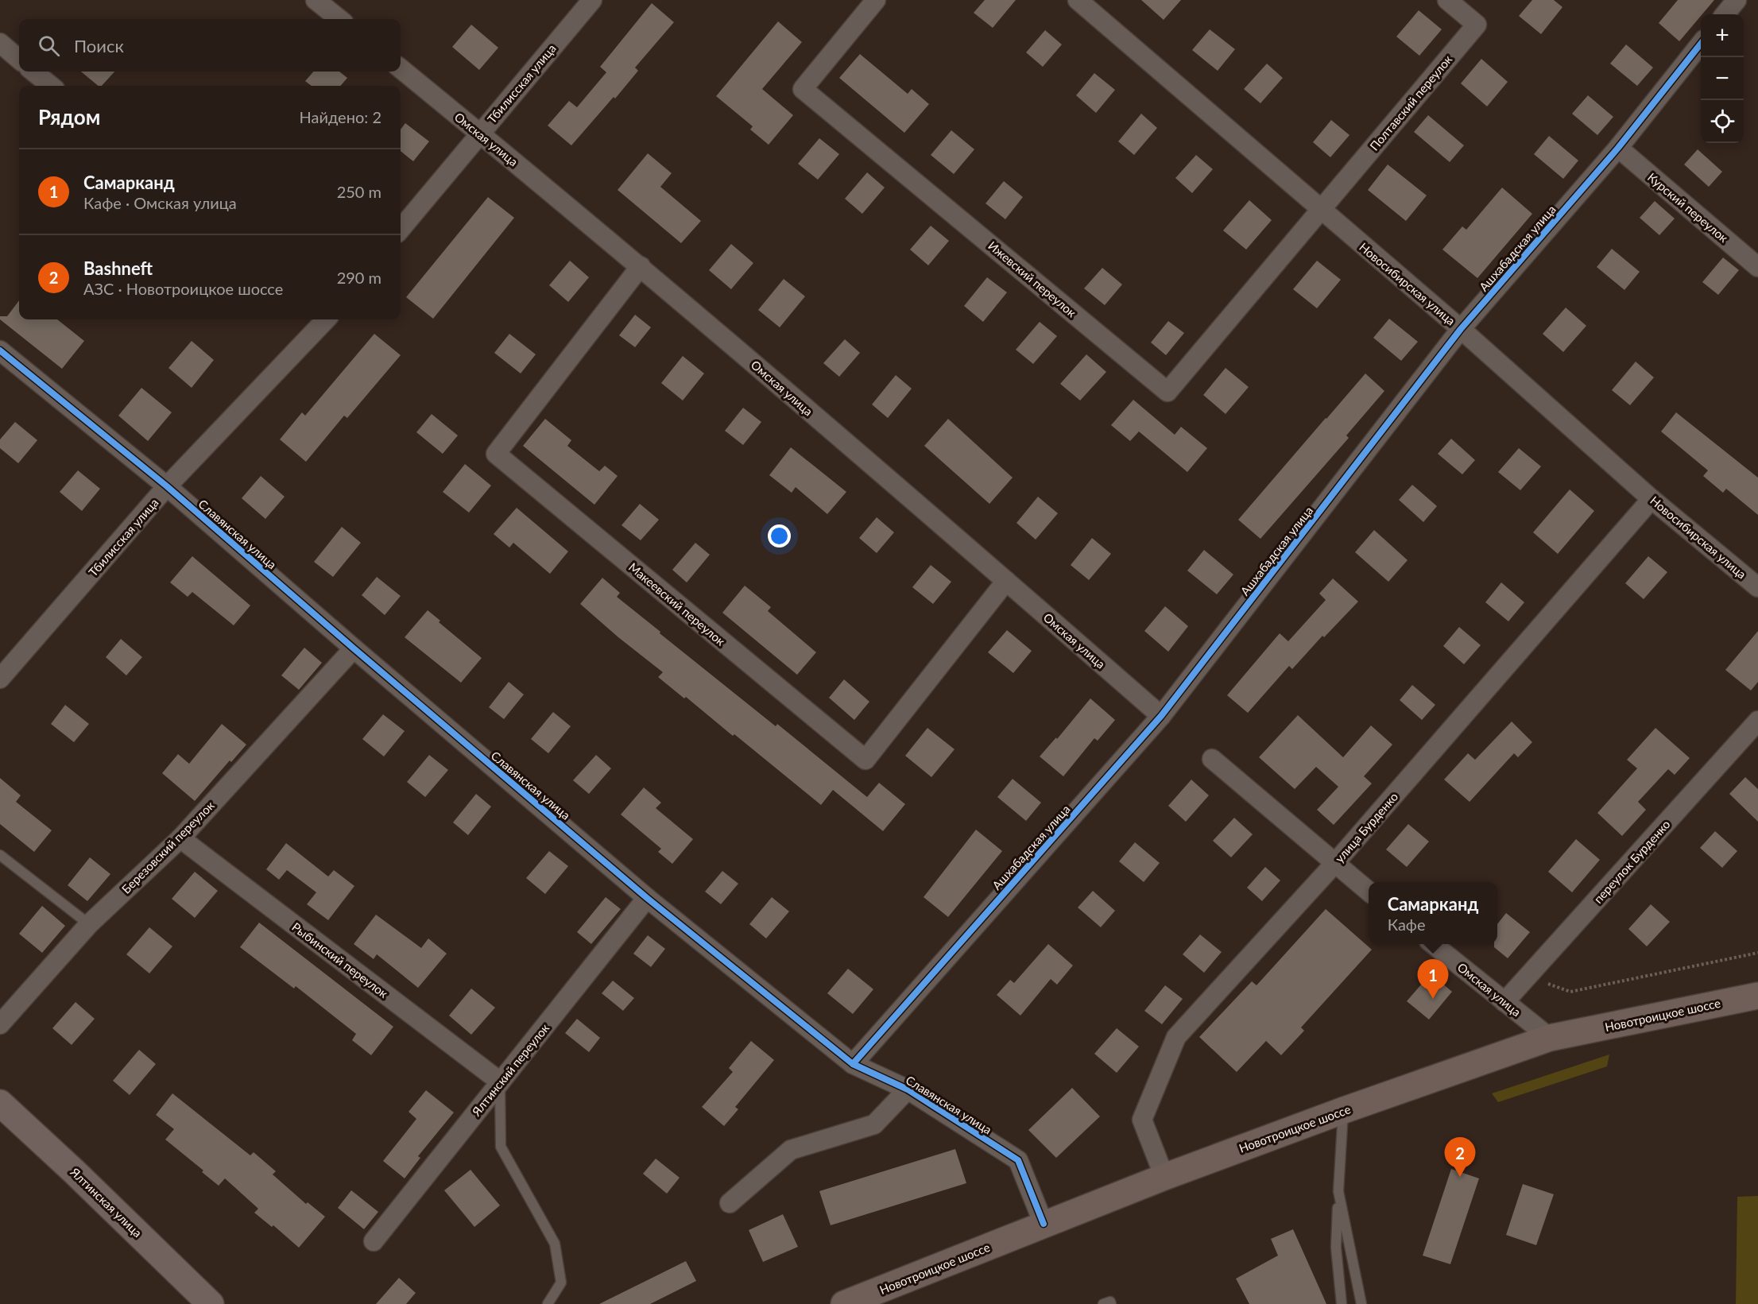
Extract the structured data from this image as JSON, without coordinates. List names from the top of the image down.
{
  "streets": {
    "main road": ["Новотроицкое шоссе", "Ялтинская улица"],
    "street": [
      "Тбилисская улица",
      "Полтавский переулок",
      "Омская улица",
      "Курский переулок",
      "Ашхабадская улица",
      "Ижевский переулок",
      "Новосибирская улица",
      "Славянская улица",
      "Макеевский переулок",
      "улица Бурденко",
      "Березовский переулок",
      "переулок Бурденко",
      "Рыбинский переулок",
      "Ялтинский переулок"
    ]
  },
  "crossings": [
    ["Тбилисская улица", "Омская улица"],
    ["Тбилисская улица", "Славянская улица"],
    ["Полтавский переулок", "Ижевский переулок"],
    ["Полтавский переулок", "Новосибирская улица"],
    ["Омская улица", "Ашхабадская улица"],
    ["Омская улица", "Макеевский переулок"],
    ["Омская улица", "переулок Бурденко"],
    ["Омская улица", "Новотроицкое шоссе"],
    ["Курский переулок", "Ашхабадская улица"],
    ["Ашхабадская улица", "Новосибирская улица"],
    ["Ашхабадская улица", "Славянская улица"],
    ["Ижевский переулок", "Новосибирская улица"],
    ["Новосибирская улица", "улица Бурденко"],
    ["Славянская улица", "Березовский переулок"],
    ["Славянская улица", "Новотроицкое шоссе"],
    ["Славянская улица", "Ялтинский переулок"],
    ["улица Бурденко", "Новотроицкое шоссе"],
    ["Березовский переулок", "Рыбинский переулок"],
    ["Рыбинский переулок", "Ялтинский переулок"]
  ],
  "page": {
    "map_buttons": ["+", "−"],
    "search": "Поиск",
    "heading": ["Рядом", "Найдено: 2"],
    "list": [
      {
        "mark": "1",
        "name": "Самарканд",
        "note": "Кафе · Омская улица",
        "value": "250 m"
      },
      {
        "mark": "2",
        "name": "Bashneft",
        "note": "АЗС · Новотроицкое шоссе",
        "value": "290 m"
      }
    ],
    "popup": ["Самарканд", "Кафе"],
    "pins": ["1", "2"]
  }
}
